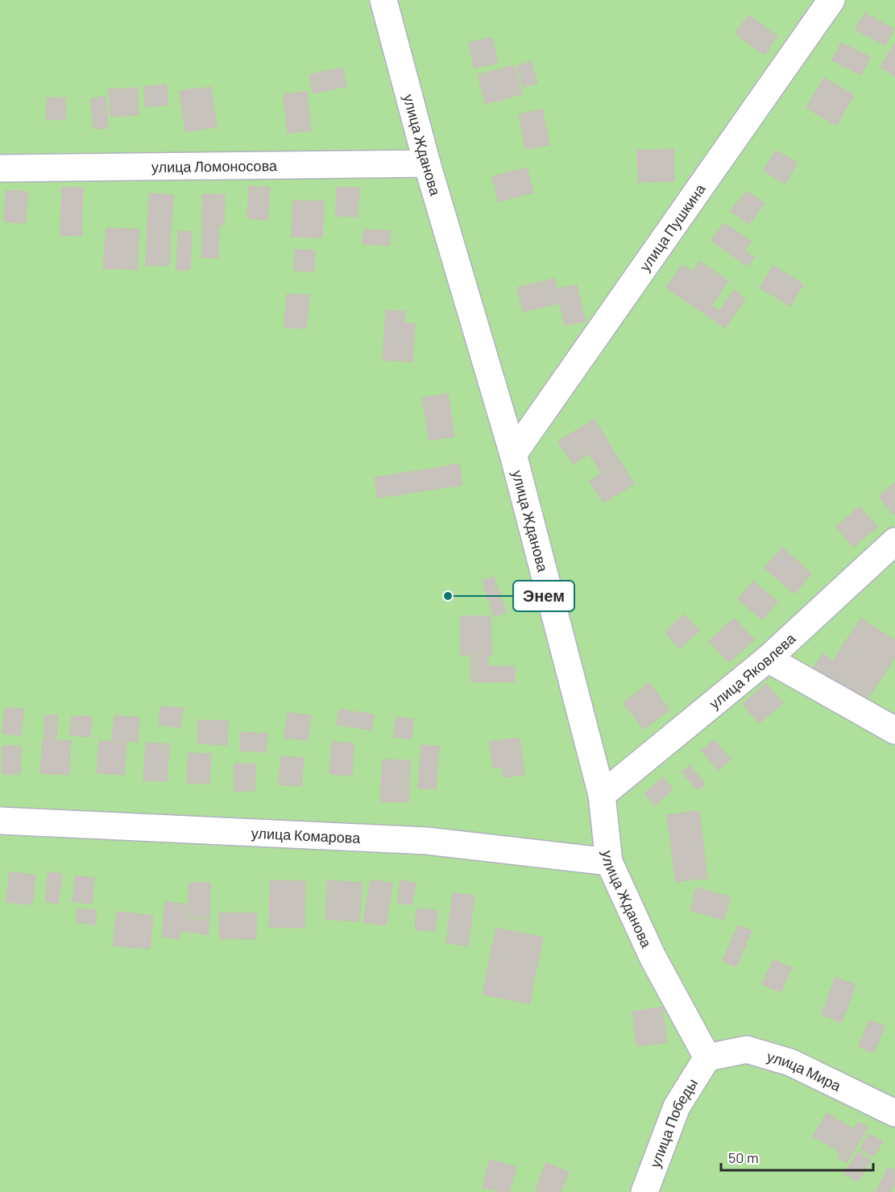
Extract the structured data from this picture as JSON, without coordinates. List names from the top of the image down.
{
  "streets": {
    "street": [
      "улица Жданова",
      "улица Ломоносова",
      "улица Пушкина",
      "улица Яковлева",
      "улица Комарова",
      "улица Мира",
      "улица Победы"
    ]
  },
  "crossings": [
    ["улица Жданова", "улица Ломоносова"],
    ["улица Жданова", "улица Пушкина"],
    ["улица Жданова", "улица Яковлева"],
    ["улица Жданова", "улица Комарова"],
    ["улица Жданова", "улица Мира"],
    ["улица Жданова", "улица Победы"],
    ["улица Мира", "улица Победы"]
  ],
  "places": ["Энем"],
  "scale_bar": "50 m"
}
